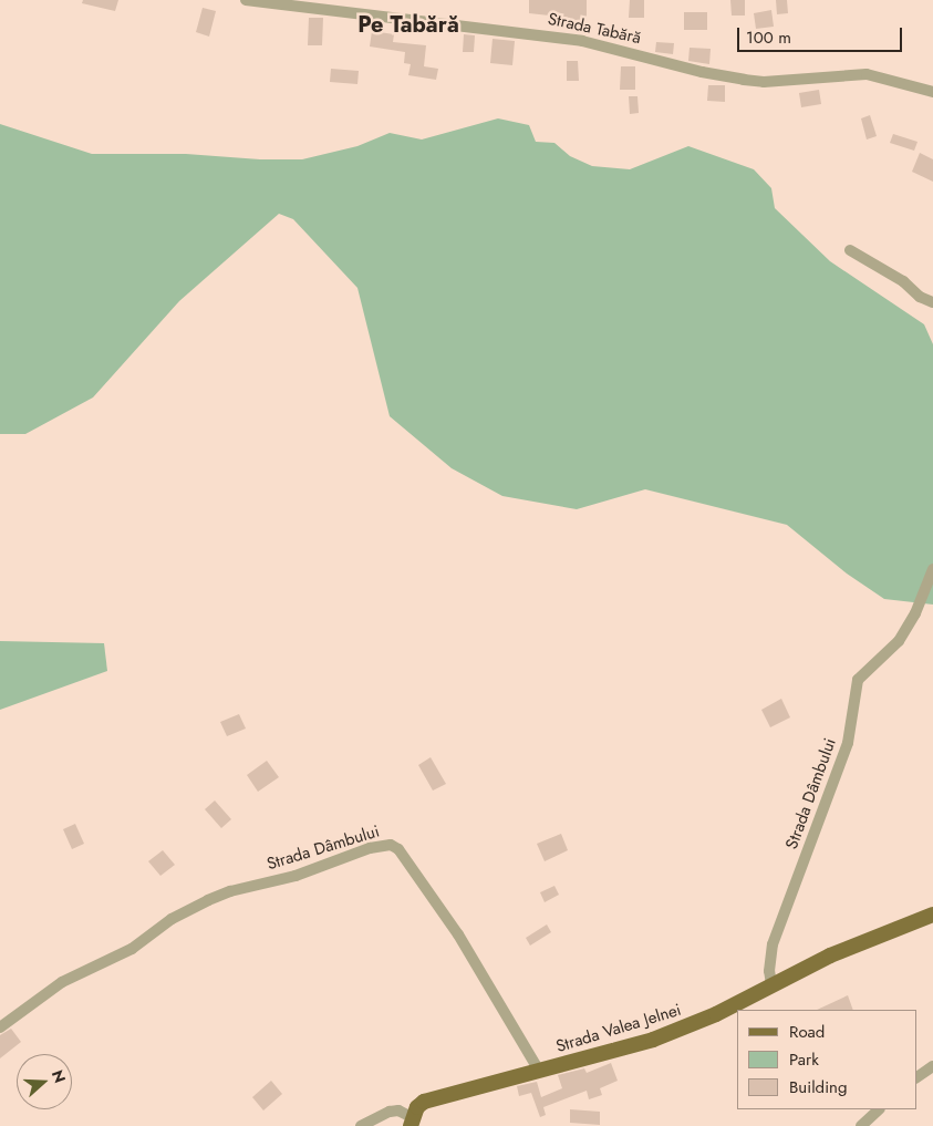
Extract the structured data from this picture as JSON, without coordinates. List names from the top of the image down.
{
  "streets": {
    "main road": ["Strada Valea Jelnei"],
    "street": ["Strada Tabără", "Strada Dâmbului"]
  },
  "crossings": [
    ["Strada Dâmbului", "Strada Valea Jelnei"]
  ],
  "districts": ["Pe Tabără"],
  "legend": ["Road", "Park", "Building"],
  "scale_bar": "100 m",
  "north": "right"
}
